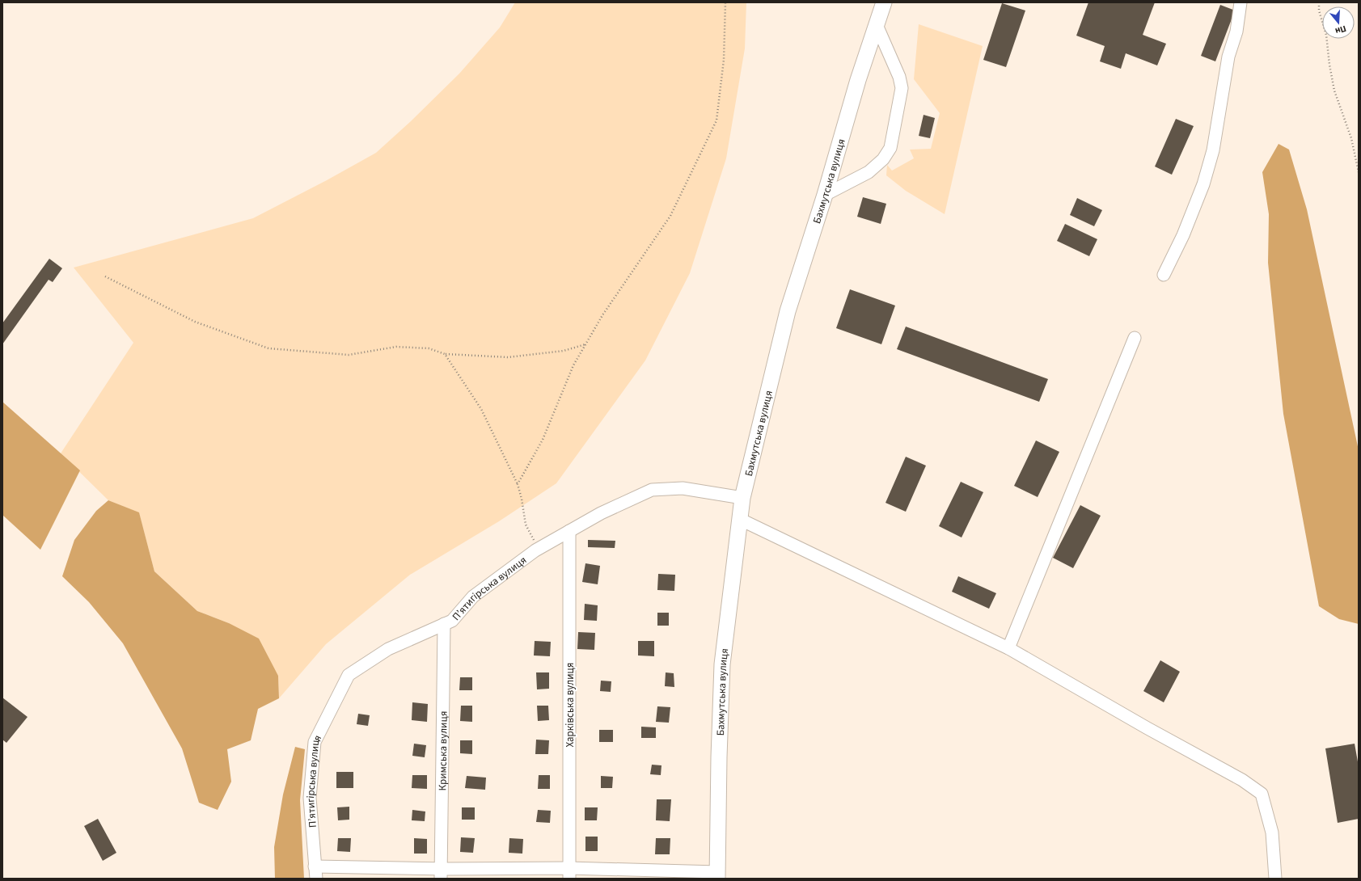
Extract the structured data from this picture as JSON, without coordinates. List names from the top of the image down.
{
  "streets": {
    "main road": ["Бахмутська вулиця"],
    "street": ["П’ятигірська вулиця", "Харківська вулиця", "Кримська вулиця"]
  },
  "crossings": [
    ["Бахмутська вулиця", "П’ятигірська вулиця"],
    ["П’ятигірська вулиця", "Харківська вулиця"],
    ["П’ятигірська вулиця", "Кримська вулиця"]
  ],
  "north": "bottom"
}
